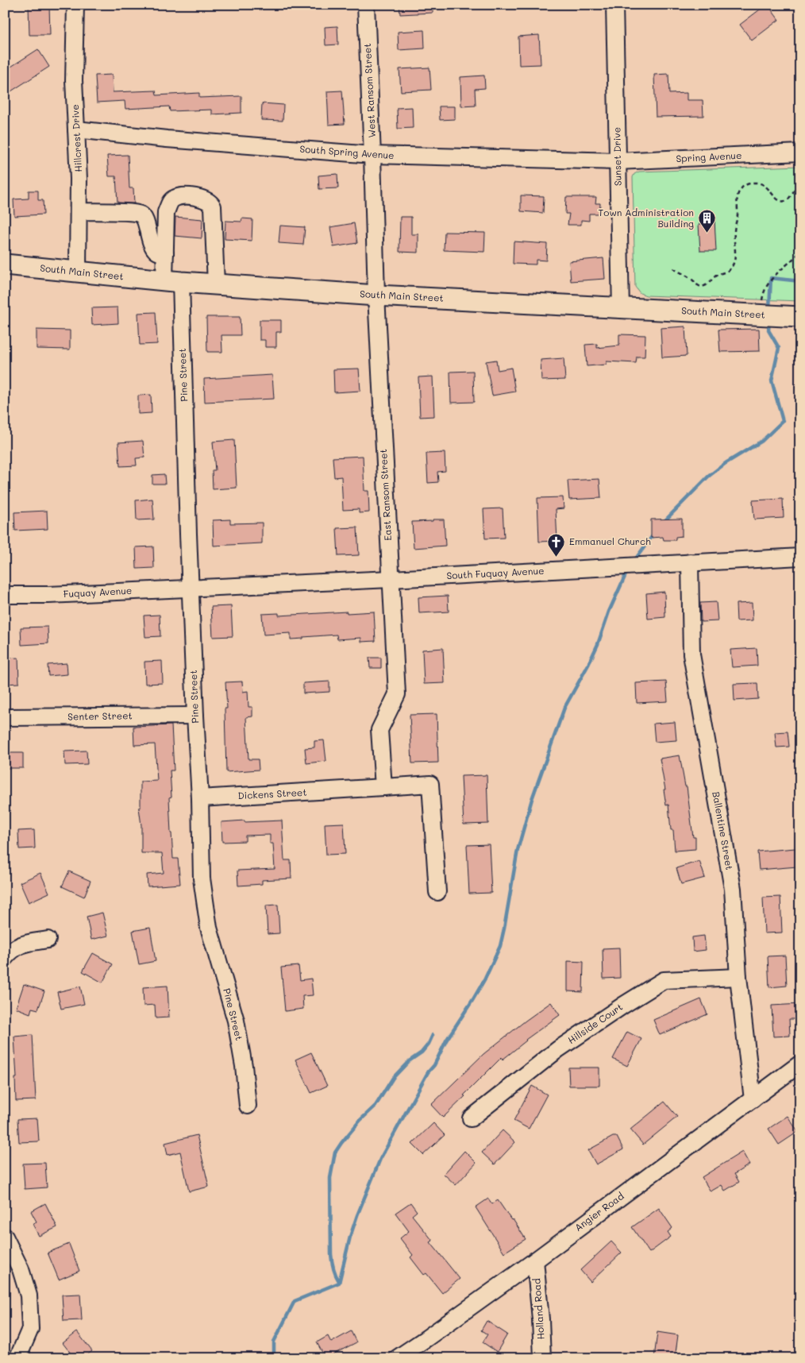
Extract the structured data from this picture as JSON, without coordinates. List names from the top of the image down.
{
  "streets": {
    "main road": ["South Main Street"],
    "street": [
      "West Ransom Street",
      "Hillcrest Drive",
      "South Spring Avenue",
      "Sunset Drive",
      "Spring Avenue",
      "Pine Street",
      "East Ransom Street",
      "South Fuquay Avenue",
      "Fuquay Avenue",
      "Senter Street",
      "Dickens Street",
      "Ballentine Street",
      "Hillside Court",
      "Angier Road",
      "Holland Road"
    ]
  },
  "crossings": [
    ["West Ransom Street", "South Spring Avenue"],
    ["West Ransom Street", "South Main Street"],
    ["West Ransom Street", "East Ransom Street"],
    ["Hillcrest Drive", "South Spring Avenue"],
    ["Hillcrest Drive", "South Main Street"],
    ["South Spring Avenue", "Sunset Drive"],
    ["South Spring Avenue", "Spring Avenue"],
    ["Sunset Drive", "Spring Avenue"],
    ["Sunset Drive", "South Main Street"],
    ["South Main Street", "Pine Street"],
    ["South Main Street", "East Ransom Street"],
    ["Pine Street", "South Fuquay Avenue"],
    ["Pine Street", "Fuquay Avenue"],
    ["Pine Street", "Senter Street"],
    ["Pine Street", "Dickens Street"],
    ["East Ransom Street", "South Fuquay Avenue"],
    ["East Ransom Street", "Dickens Street"],
    ["South Fuquay Avenue", "Fuquay Avenue"],
    ["South Fuquay Avenue", "Ballentine Street"],
    ["Ballentine Street", "Hillside Court"],
    ["Ballentine Street", "Angier Road"],
    ["Angier Road", "Holland Road"]
  ],
  "places": {
    "building": ["Town Administration Building"],
    "church": ["Emmanuel Church"]
  }
}
